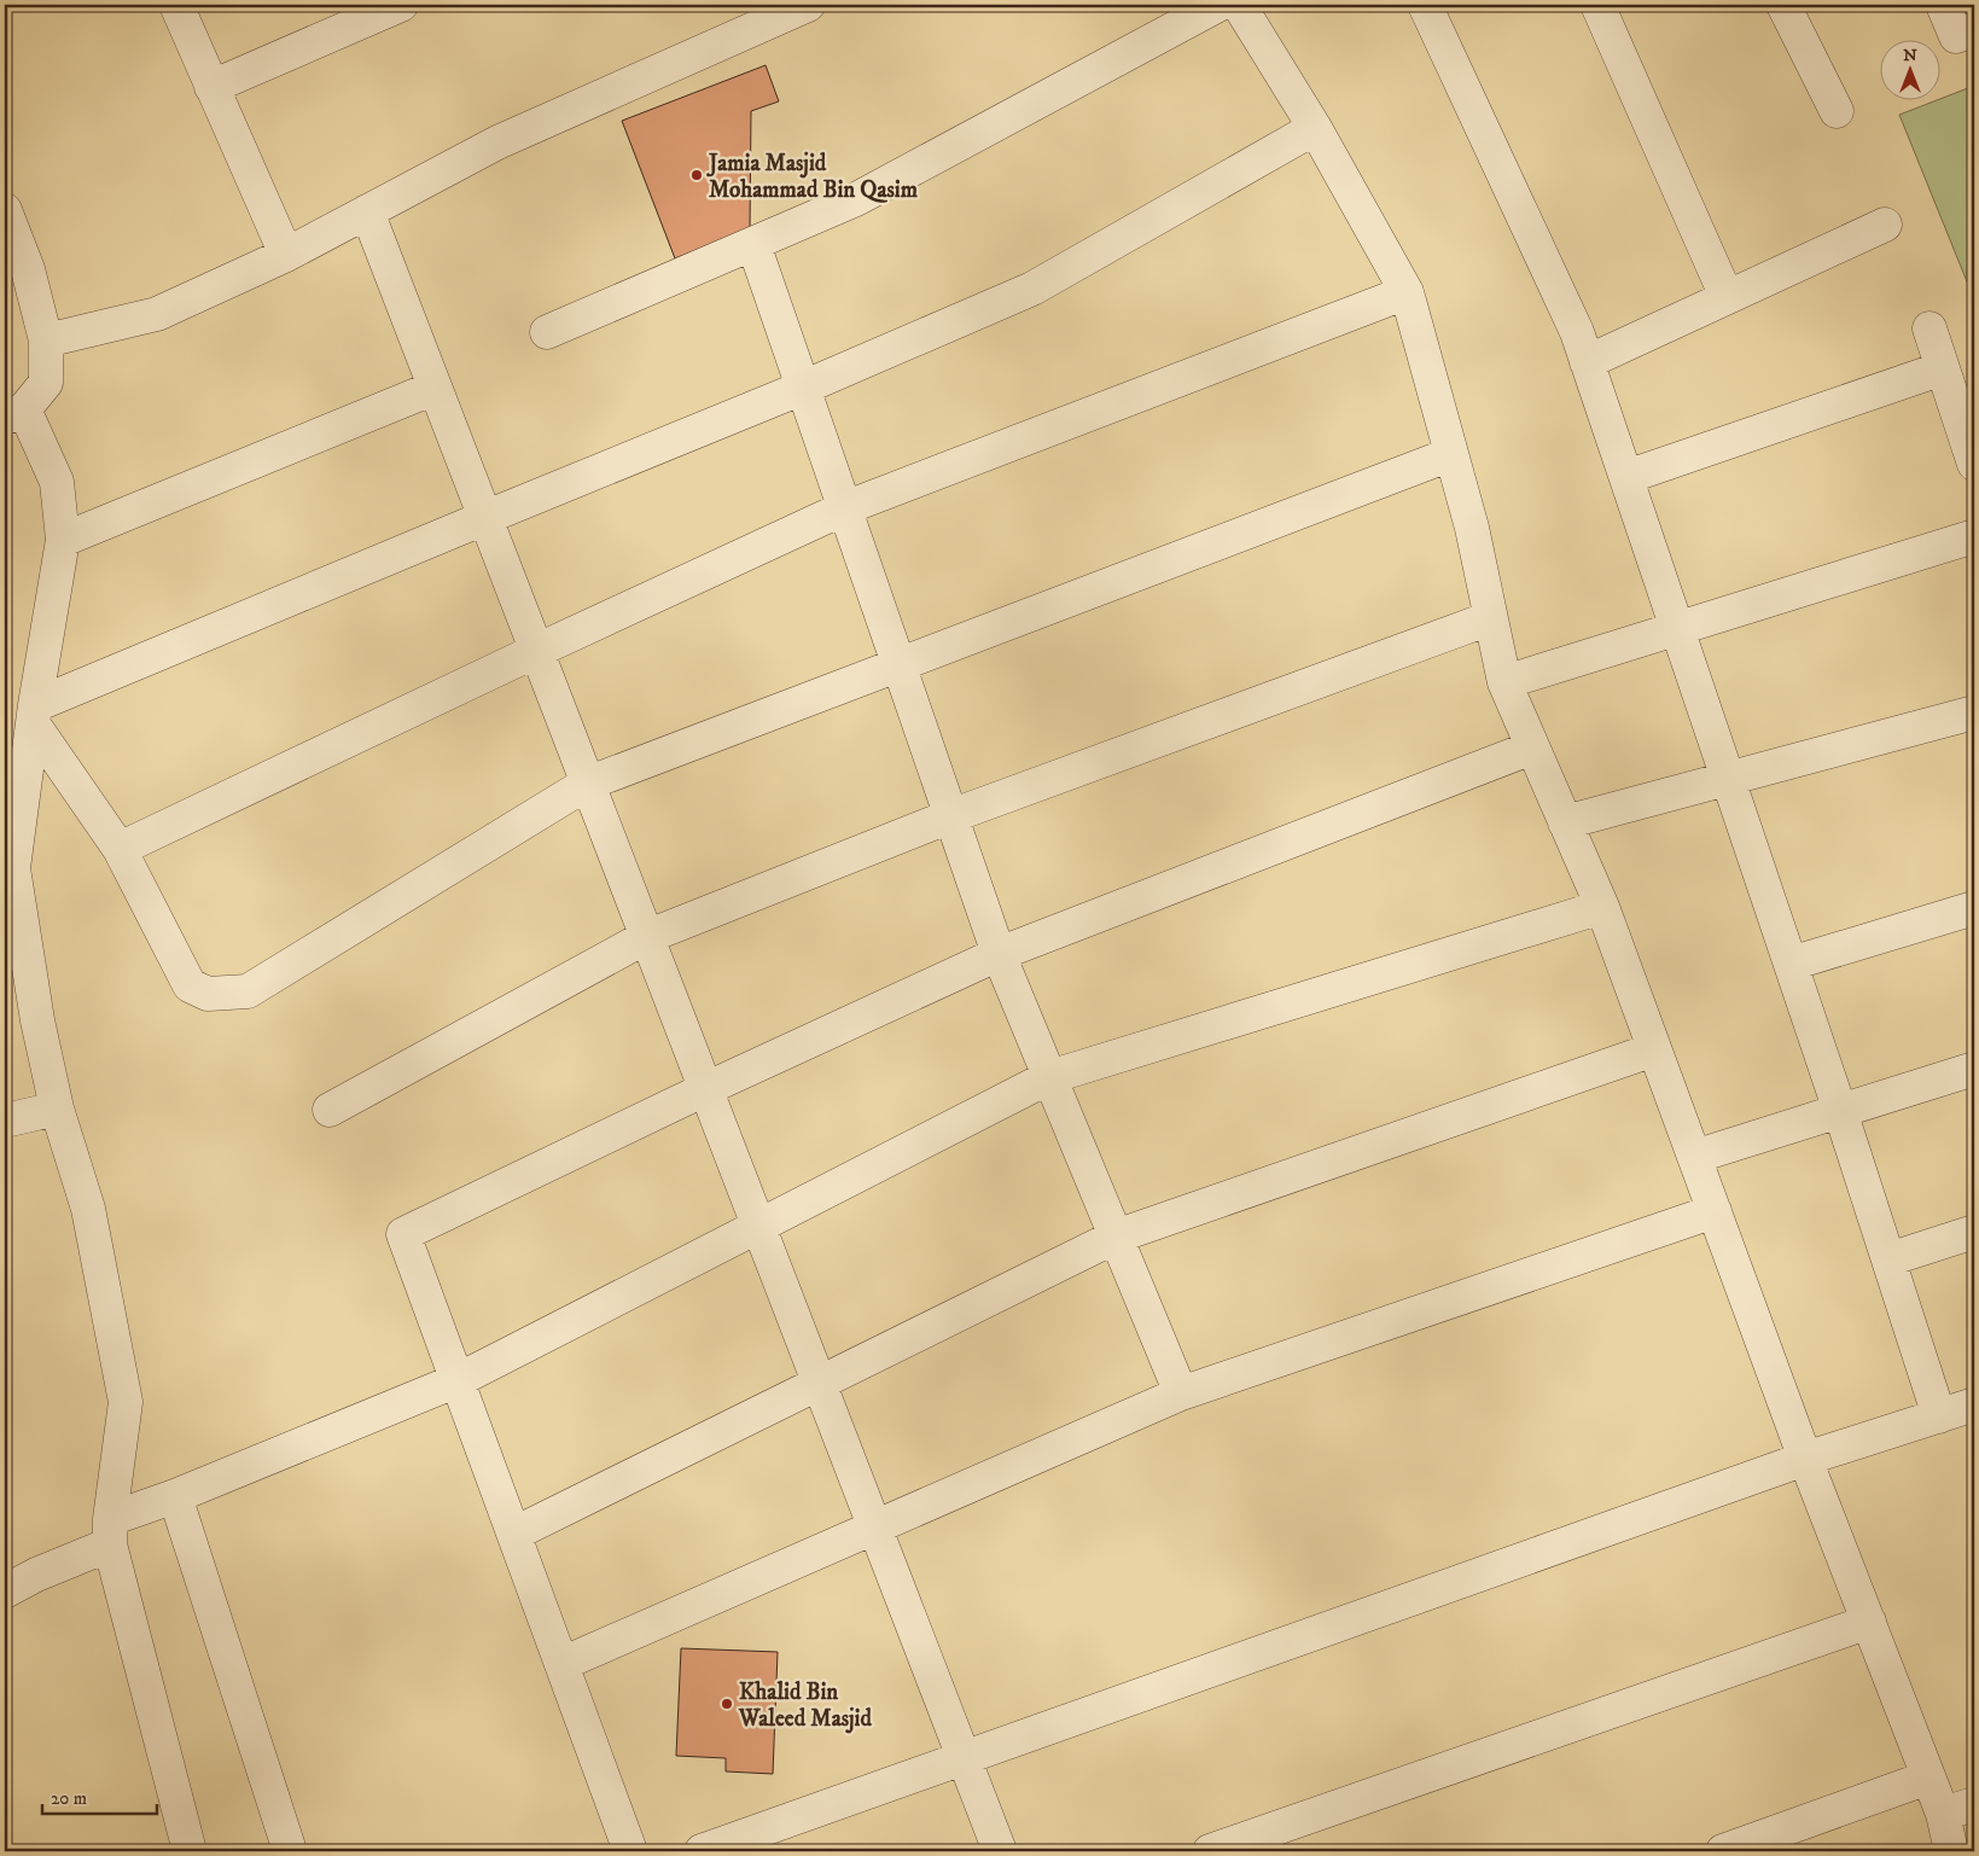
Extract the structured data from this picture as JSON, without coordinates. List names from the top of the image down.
{
  "places": ["Jamia Masjid Mohammad Bin Qasim", "Khalid Bin Waleed Masjid"],
  "scale_bar": "20 m",
  "north": "top"
}
